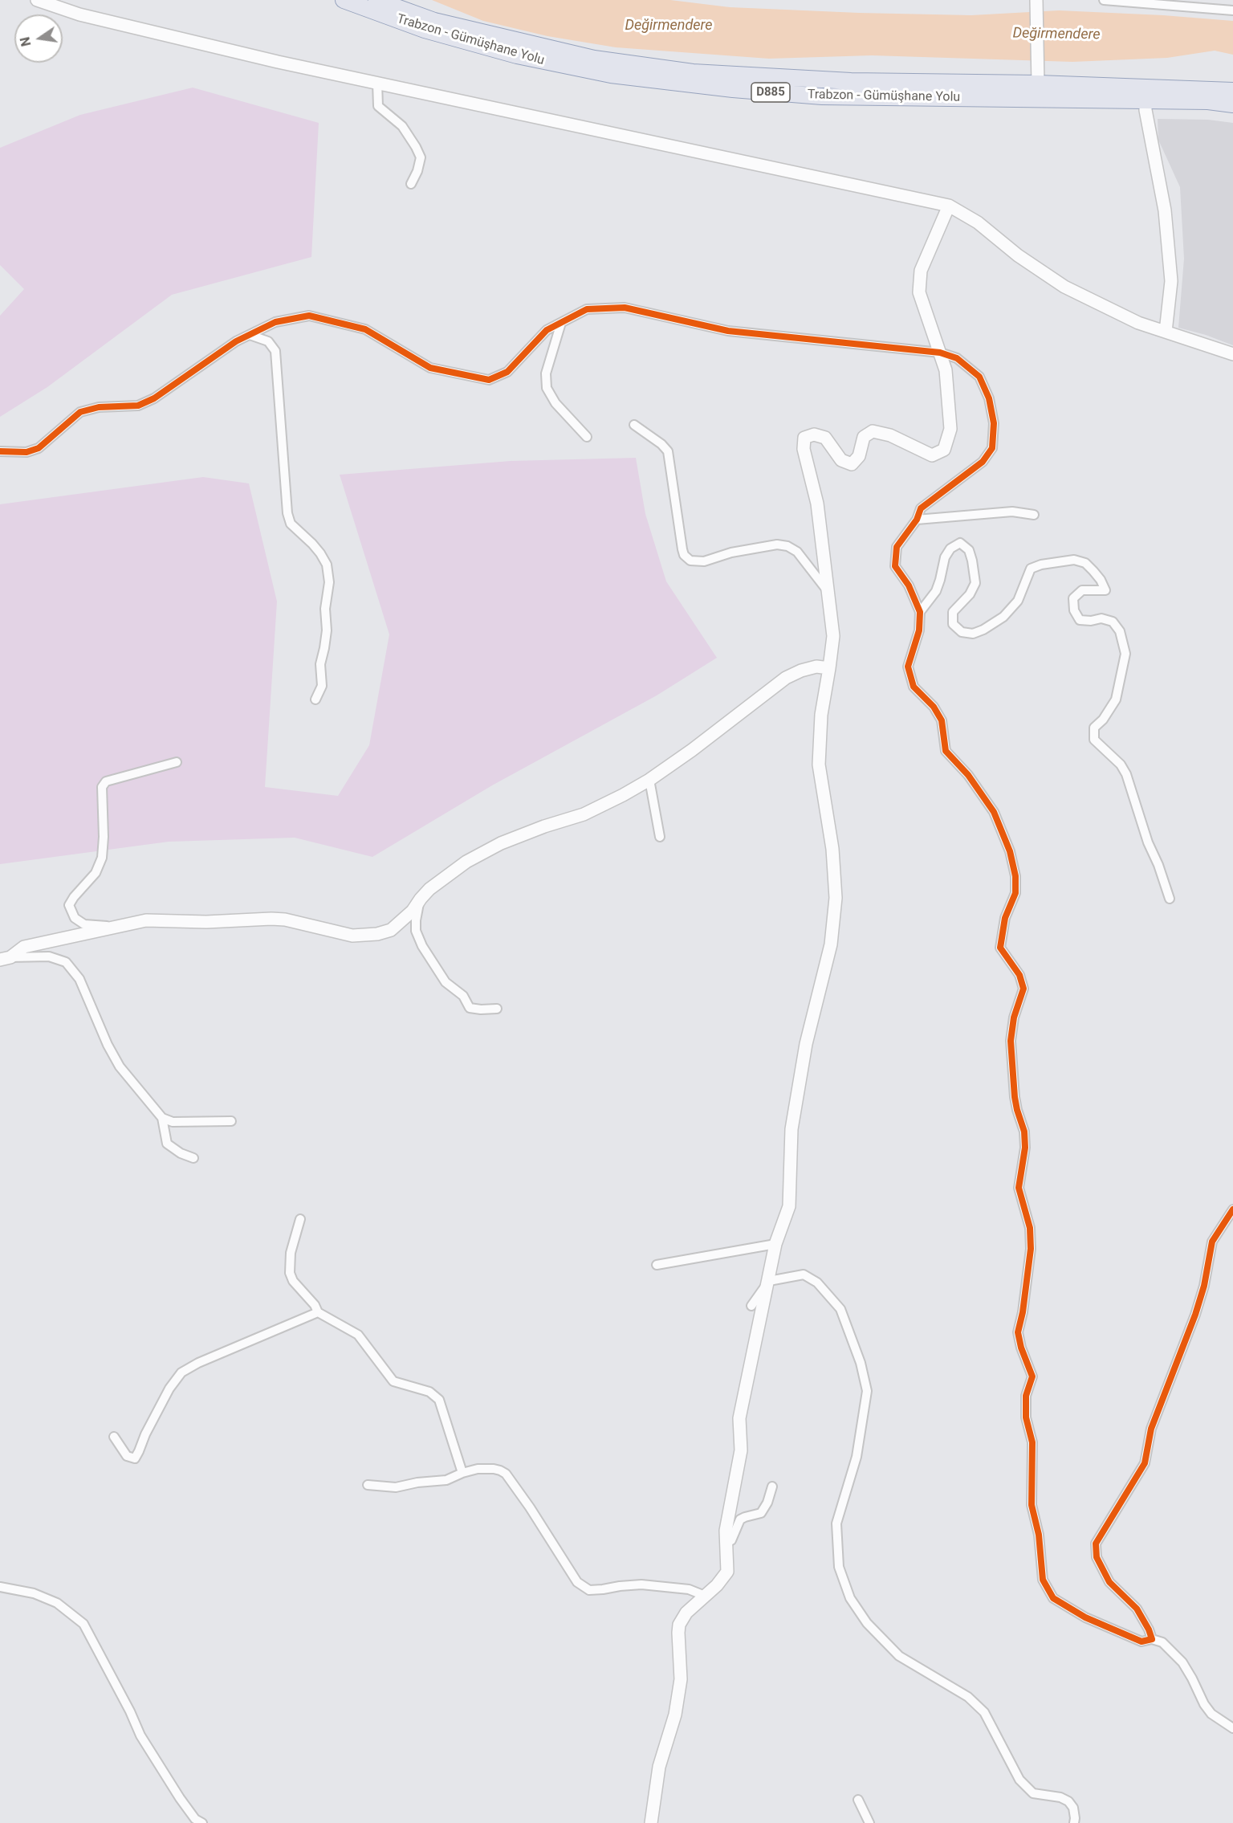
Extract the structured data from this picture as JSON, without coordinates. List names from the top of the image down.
{
  "streets": {
    "highway": ["Trabzon - Gümüşhane Yolu", "D885"]
  },
  "water": ["Değirmendere"],
  "north": "left"
}
